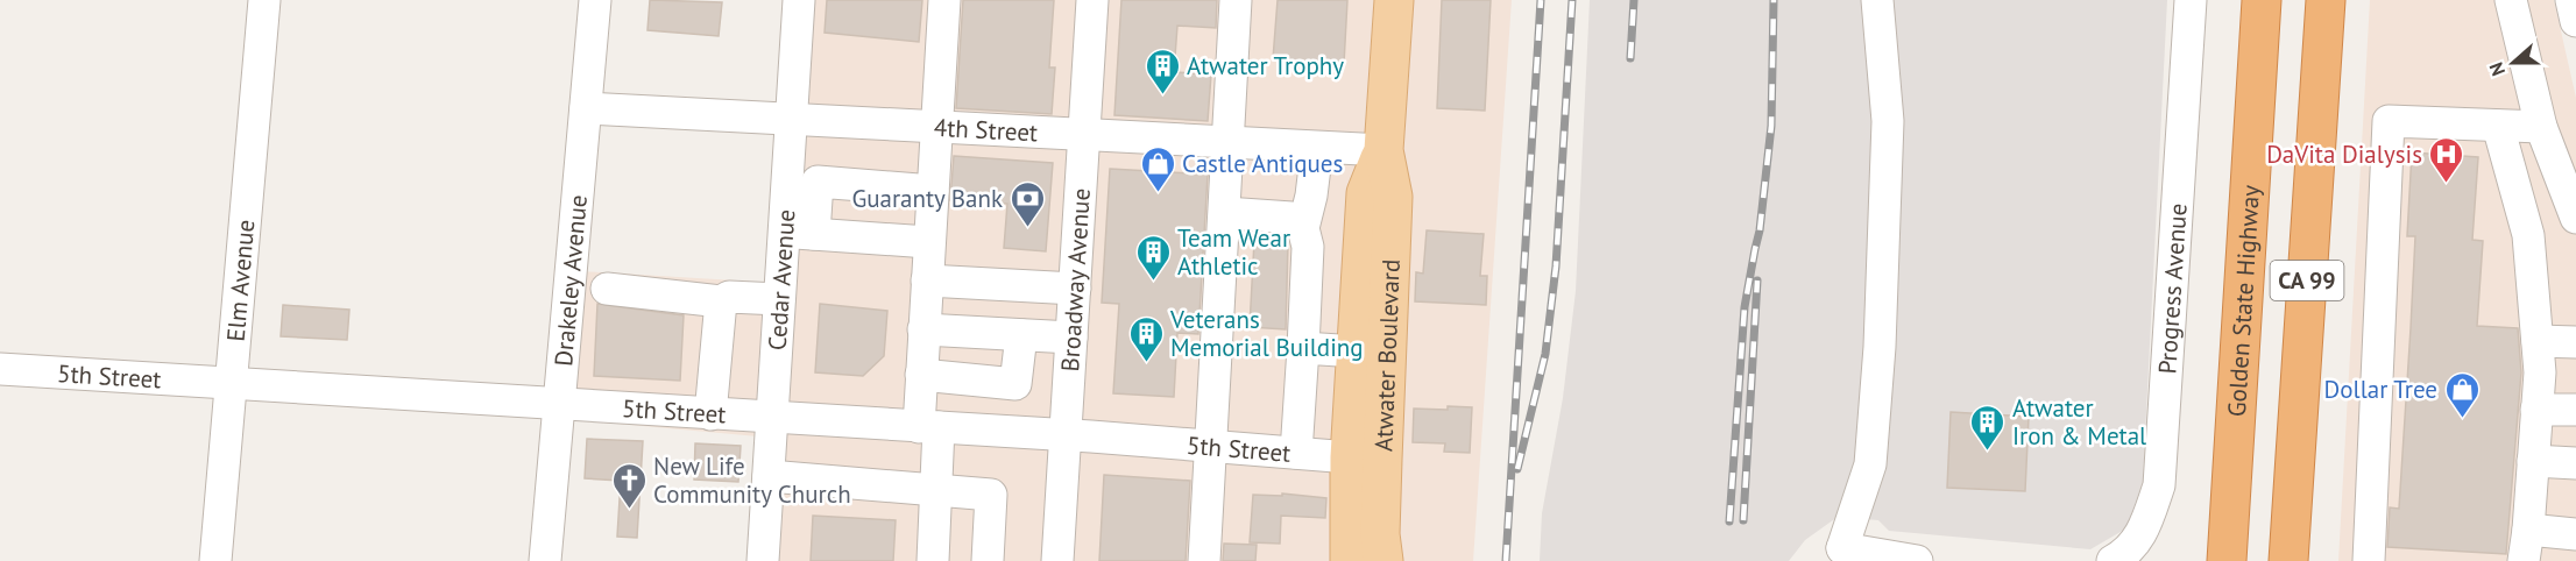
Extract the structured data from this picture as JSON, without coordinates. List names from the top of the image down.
{
  "streets": {
    "highway": ["CA 99", "Golden State Highway"],
    "main road": ["Atwater Boulevard"],
    "street": [
      "4th Street",
      "Elm Avenue",
      "Drakeley Avenue",
      "Cedar Avenue",
      "Broadway Avenue",
      "Progress Avenue",
      "5th Street"
    ]
  },
  "crossings": [
    ["4th Street", "Drakeley Avenue"],
    ["4th Street", "Cedar Avenue"],
    ["4th Street", "Broadway Avenue"],
    ["4th Street", "Atwater Boulevard"],
    ["Elm Avenue", "5th Street"],
    ["Drakeley Avenue", "5th Street"],
    ["Cedar Avenue", "5th Street"],
    ["Broadway Avenue", "5th Street"],
    ["Atwater Boulevard", "5th Street"]
  ],
  "places": {
    "building": [
      "Atwater Trophy",
      "Team Wear Athletic",
      "Veterans Memorial Building",
      "Atwater Iron & Metal"
    ],
    "hospital": ["DaVita Dialysis"],
    "shop": ["Castle Antiques", "Dollar Tree"],
    "bank": ["Guaranty Bank"],
    "church": ["New Life Community Church"]
  },
  "north": "left"
}
